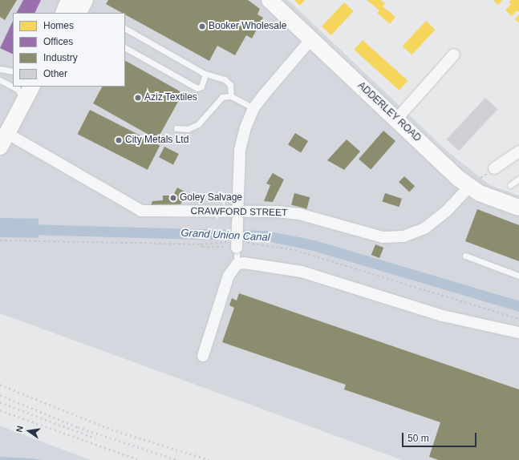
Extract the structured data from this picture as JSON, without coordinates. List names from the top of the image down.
{
  "streets": {
    "main road": ["ADDERLEY ROAD"],
    "street": ["CRAWFORD STREET"]
  },
  "crossings": [
    ["ADDERLEY ROAD", "CRAWFORD STREET"]
  ],
  "water": ["Grand Union Canal"],
  "places": [
    "Booker Wholesale",
    "Aziz Textiles",
    "City Metals Ltd",
    "Goley Salvage"
  ],
  "legend": [
    "Homes",
    "Offices",
    "Industry",
    "Other"
  ],
  "scale_bar": "50 m",
  "north": "left"
}
